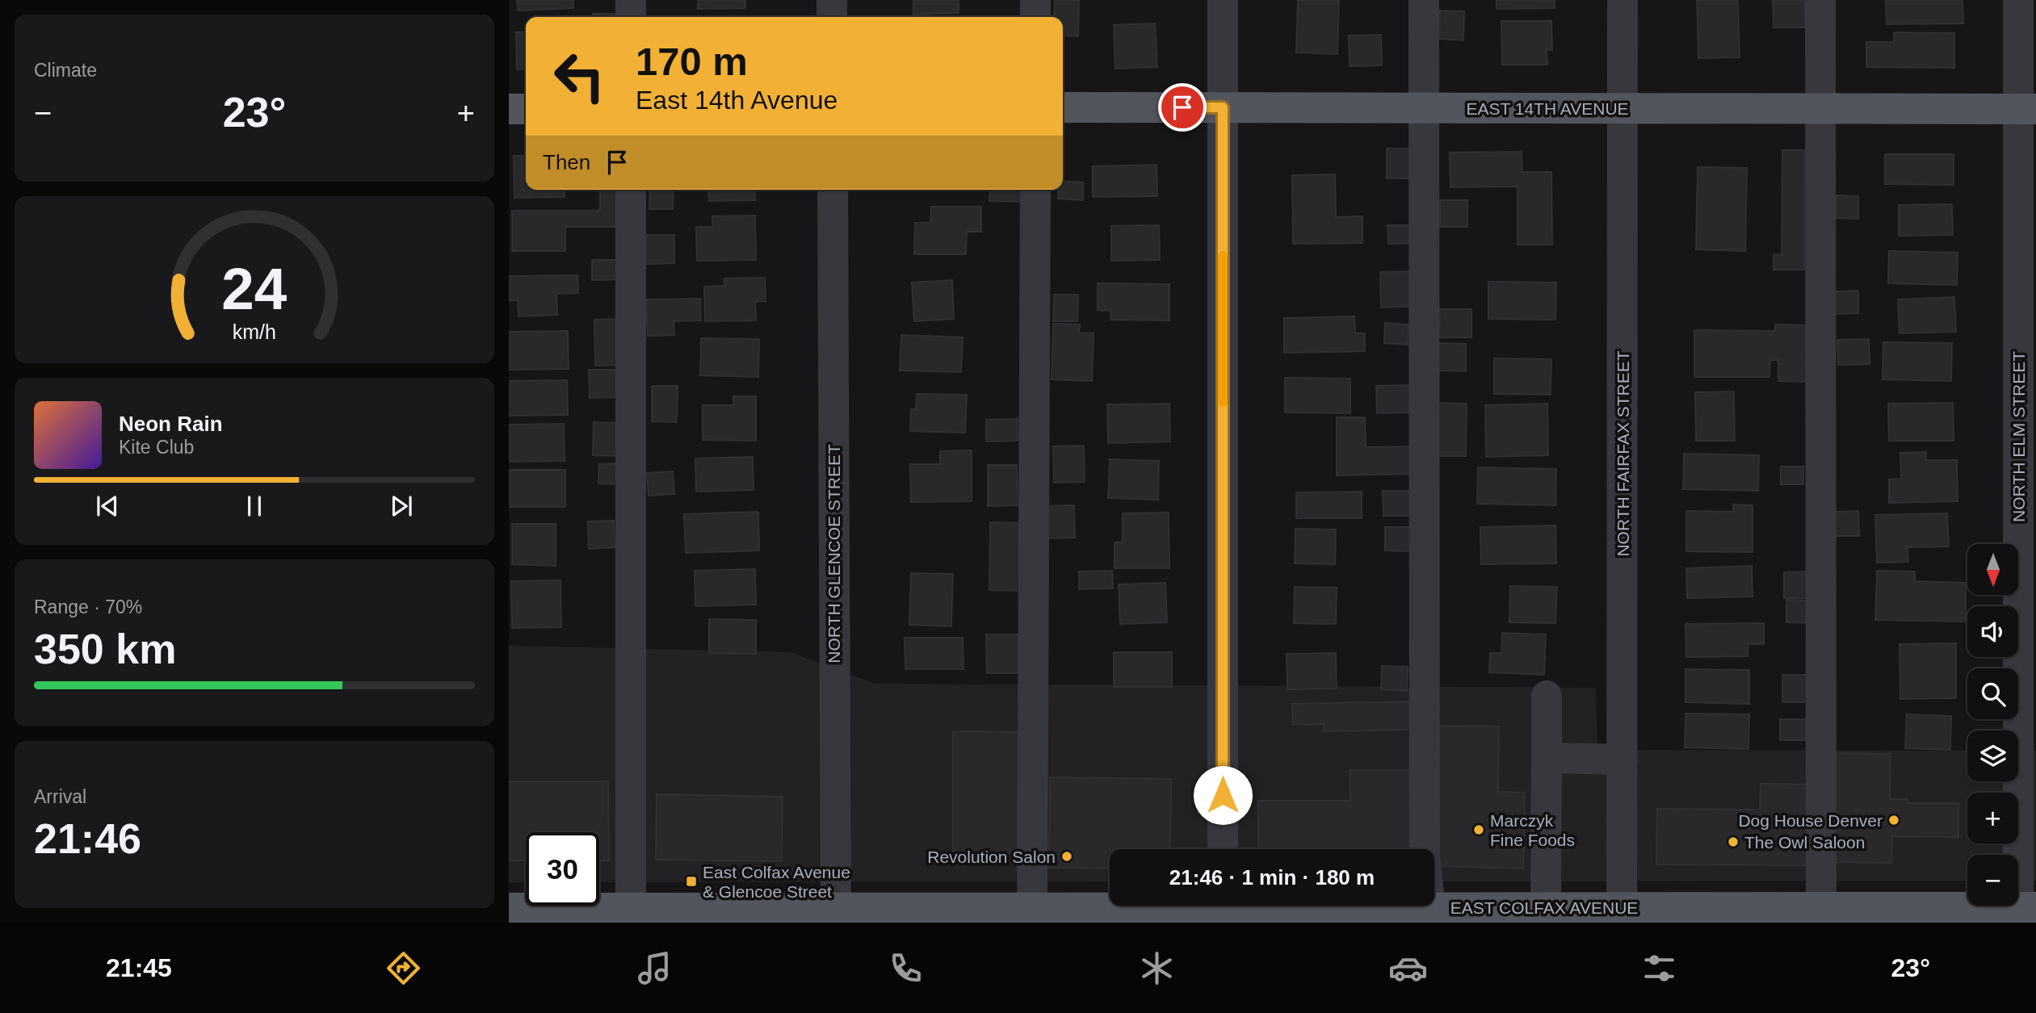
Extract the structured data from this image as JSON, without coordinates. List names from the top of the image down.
{
  "streets": {
    "main road": ["EAST 14TH AVENUE", "EAST COLFAX AVENUE"],
    "street": ["NORTH ELM STREET", "NORTH FAIRFAX STREET", "NORTH GLENCOE STREET"]
  },
  "crossings": [
    ["EAST 14TH AVENUE", "NORTH ELM STREET"],
    ["EAST 14TH AVENUE", "NORTH FAIRFAX STREET"],
    ["NORTH ELM STREET", "EAST COLFAX AVENUE"],
    ["NORTH FAIRFAX STREET", "EAST COLFAX AVENUE"],
    ["NORTH GLENCOE STREET", "EAST COLFAX AVENUE"]
  ],
  "places": {
    "other": [
      "Dog House Denver",
      "Marczyk Fine Foods",
      "The Owl Saloon",
      "Revolution Salon"
    ],
    "transit": ["East Colfax Avenue & Glencoe Street"]
  },
  "north": "bottom",
  "page": {
    "tile": [
      "Climate",
      ["Range · 70%", "350 km"],
      ["Arrival", "21:46"]
    ],
    "turn": ["170 m", "East 14th Avenue"],
    "heat": ["−", "23°", "+"],
    "then": "Then",
    "song": ["Neon Rain", "Kite Club"],
    "map_buttons": ["+", "−"],
    "limit": "30",
    "trip": "21:46 · 1 min · 180 m",
    "tabs": ["21:45", "23°"],
    "gauge": ["24", "km/h"]
  }
}
